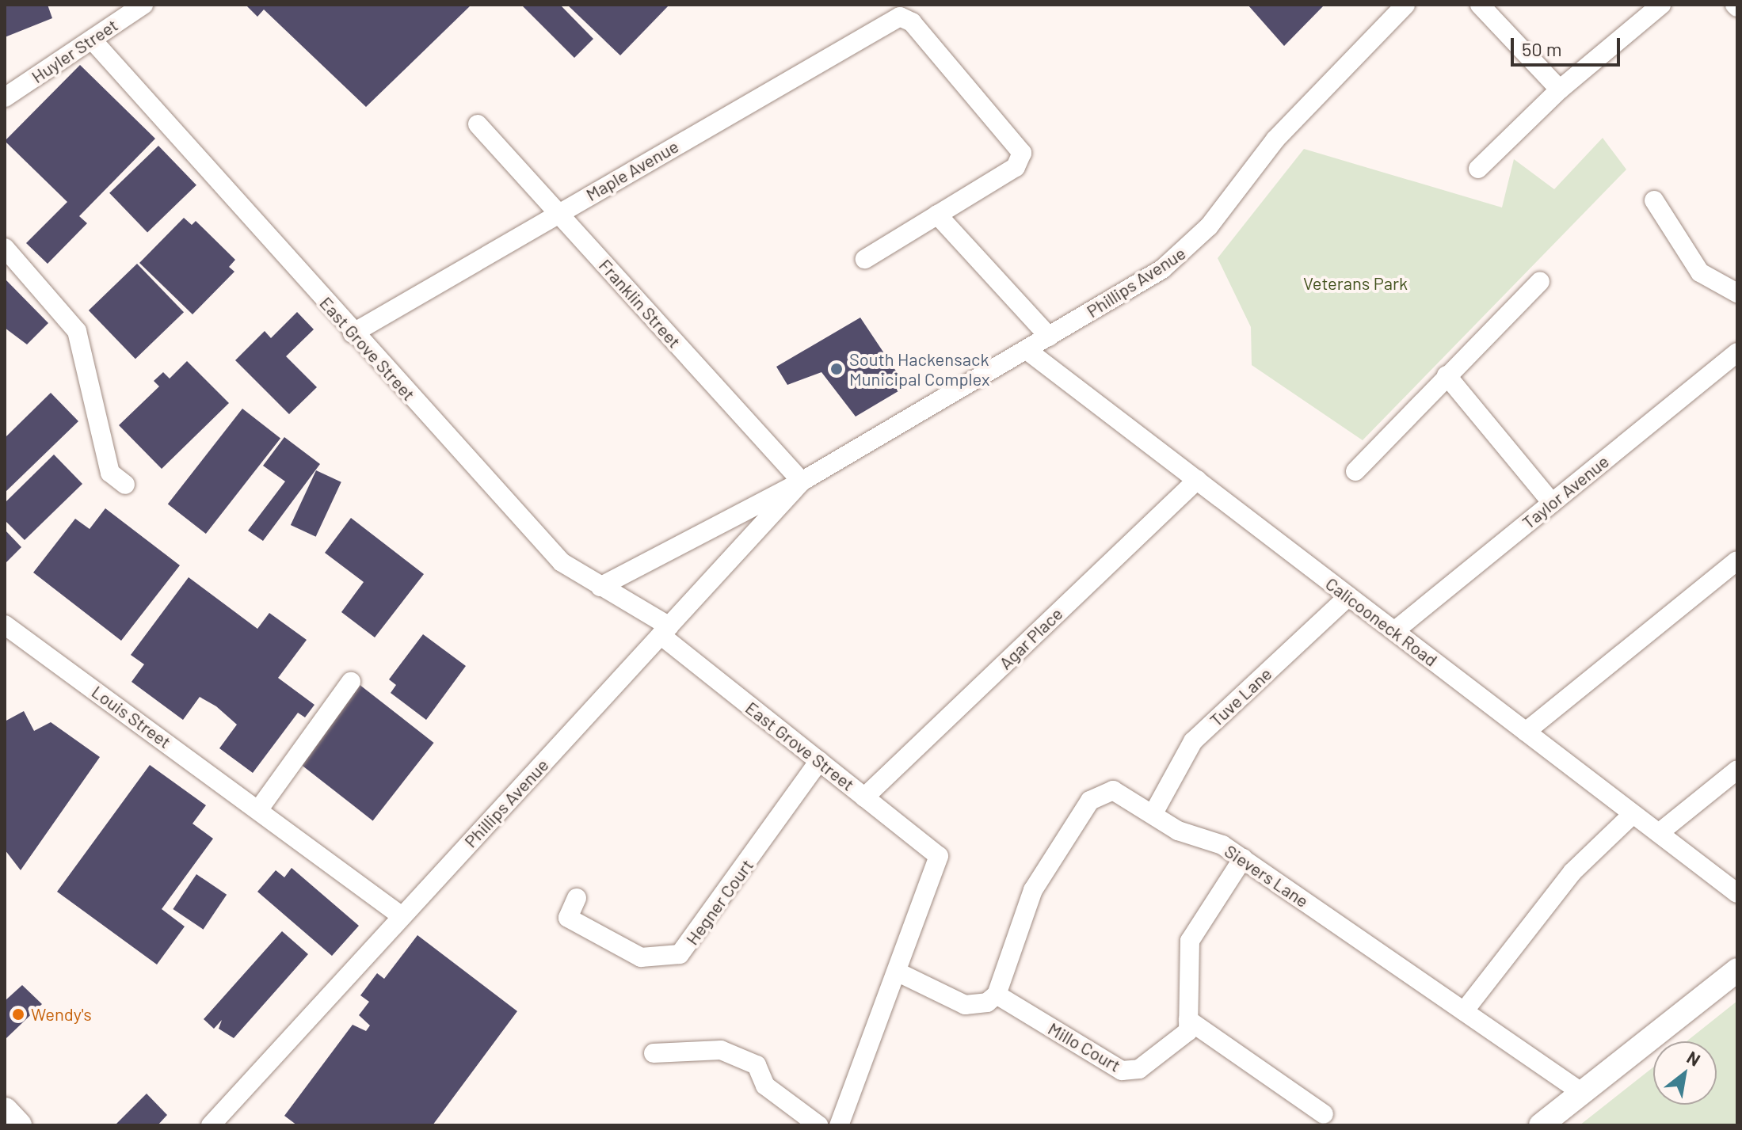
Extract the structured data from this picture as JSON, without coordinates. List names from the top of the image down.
{
  "streets": {
    "street": [
      "Huyler Street",
      "Maple Avenue",
      "Phillips Avenue",
      "Franklin Street",
      "East Grove Street",
      "Taylor Avenue",
      "Calicooneck Road",
      "Agar Place",
      "Tuve Lane",
      "Louis Street",
      "Sievers Lane",
      "Hegner Court",
      "Millo Court"
    ]
  },
  "crossings": [
    ["Huyler Street", "East Grove Street"],
    ["Maple Avenue", "Franklin Street"],
    ["Maple Avenue", "East Grove Street"],
    ["Phillips Avenue", "Franklin Street"],
    ["Phillips Avenue", "East Grove Street"],
    ["Phillips Avenue", "Calicooneck Road"],
    ["Phillips Avenue", "Louis Street"],
    ["East Grove Street", "Agar Place"],
    ["East Grove Street", "Hegner Court"],
    ["Taylor Avenue", "Calicooneck Road"],
    ["Calicooneck Road", "Agar Place"],
    ["Calicooneck Road", "Tuve Lane"],
    ["Tuve Lane", "Sievers Lane"],
    ["Sievers Lane", "Millo Court"]
  ],
  "parks": ["Veterans Park"],
  "places": ["South Hackensack Municipal Complex", "Wendy's"],
  "scale_bar": "50 m",
  "north": "top right"
}
